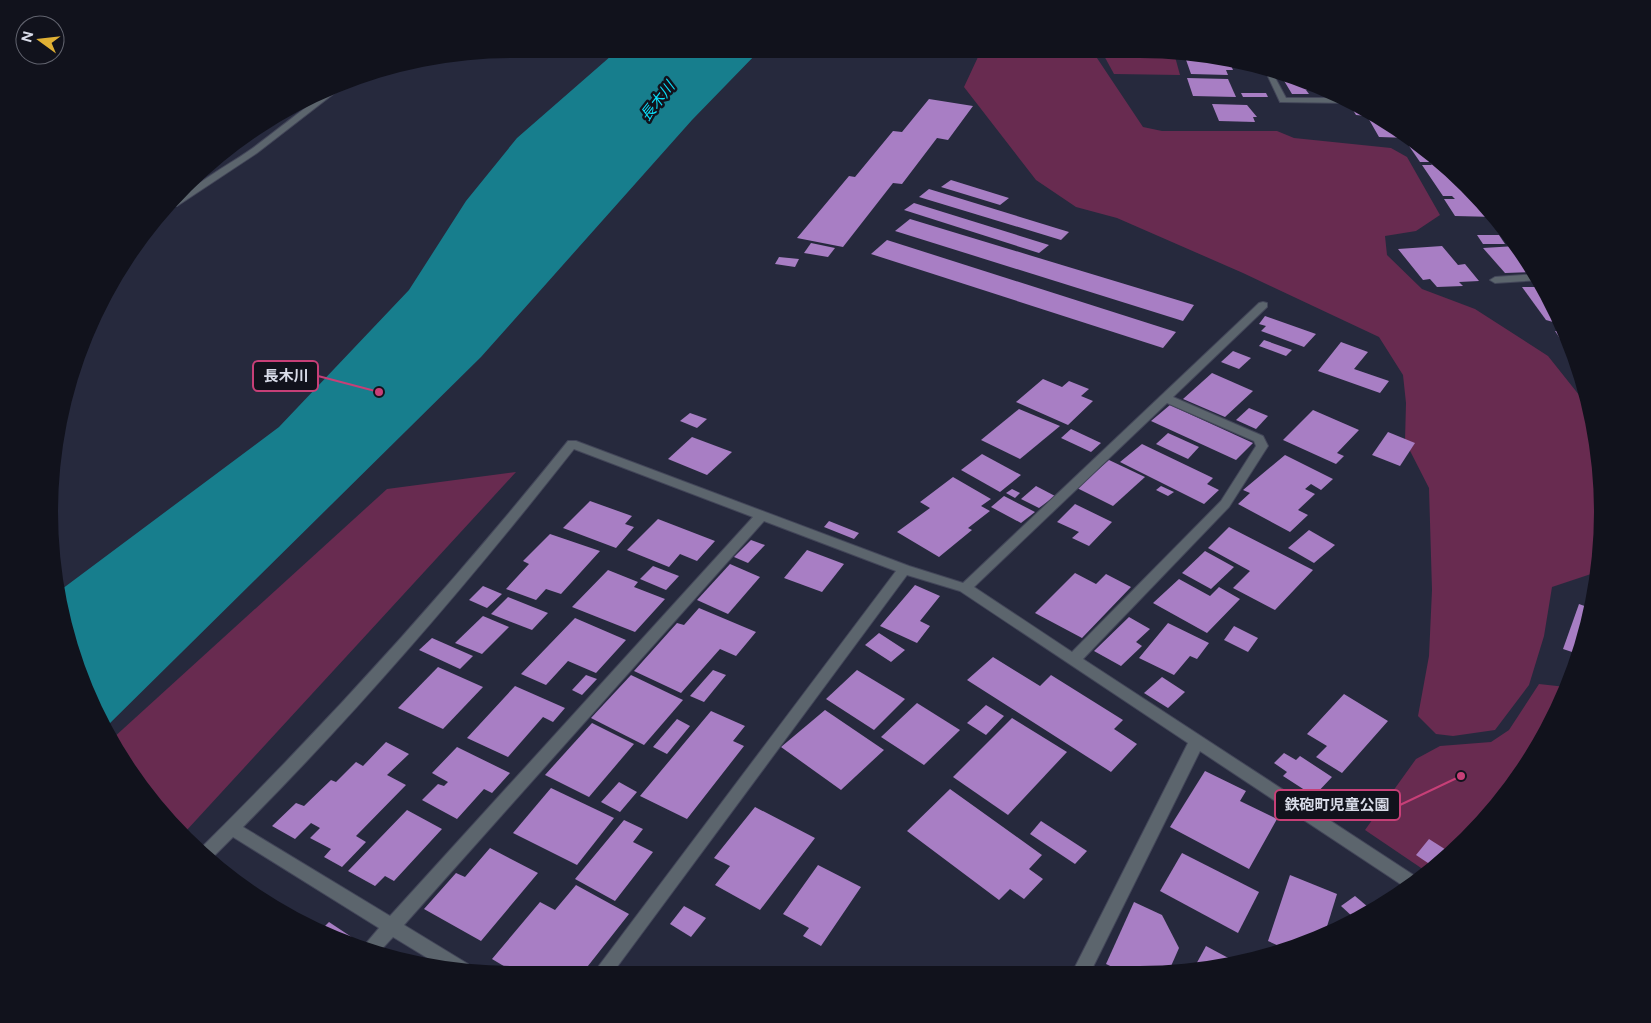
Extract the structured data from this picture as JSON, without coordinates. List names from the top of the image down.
{
  "water": ["長木川"],
  "places": ["長木川", "鉄砲町児童公園"],
  "north": "left"
}
